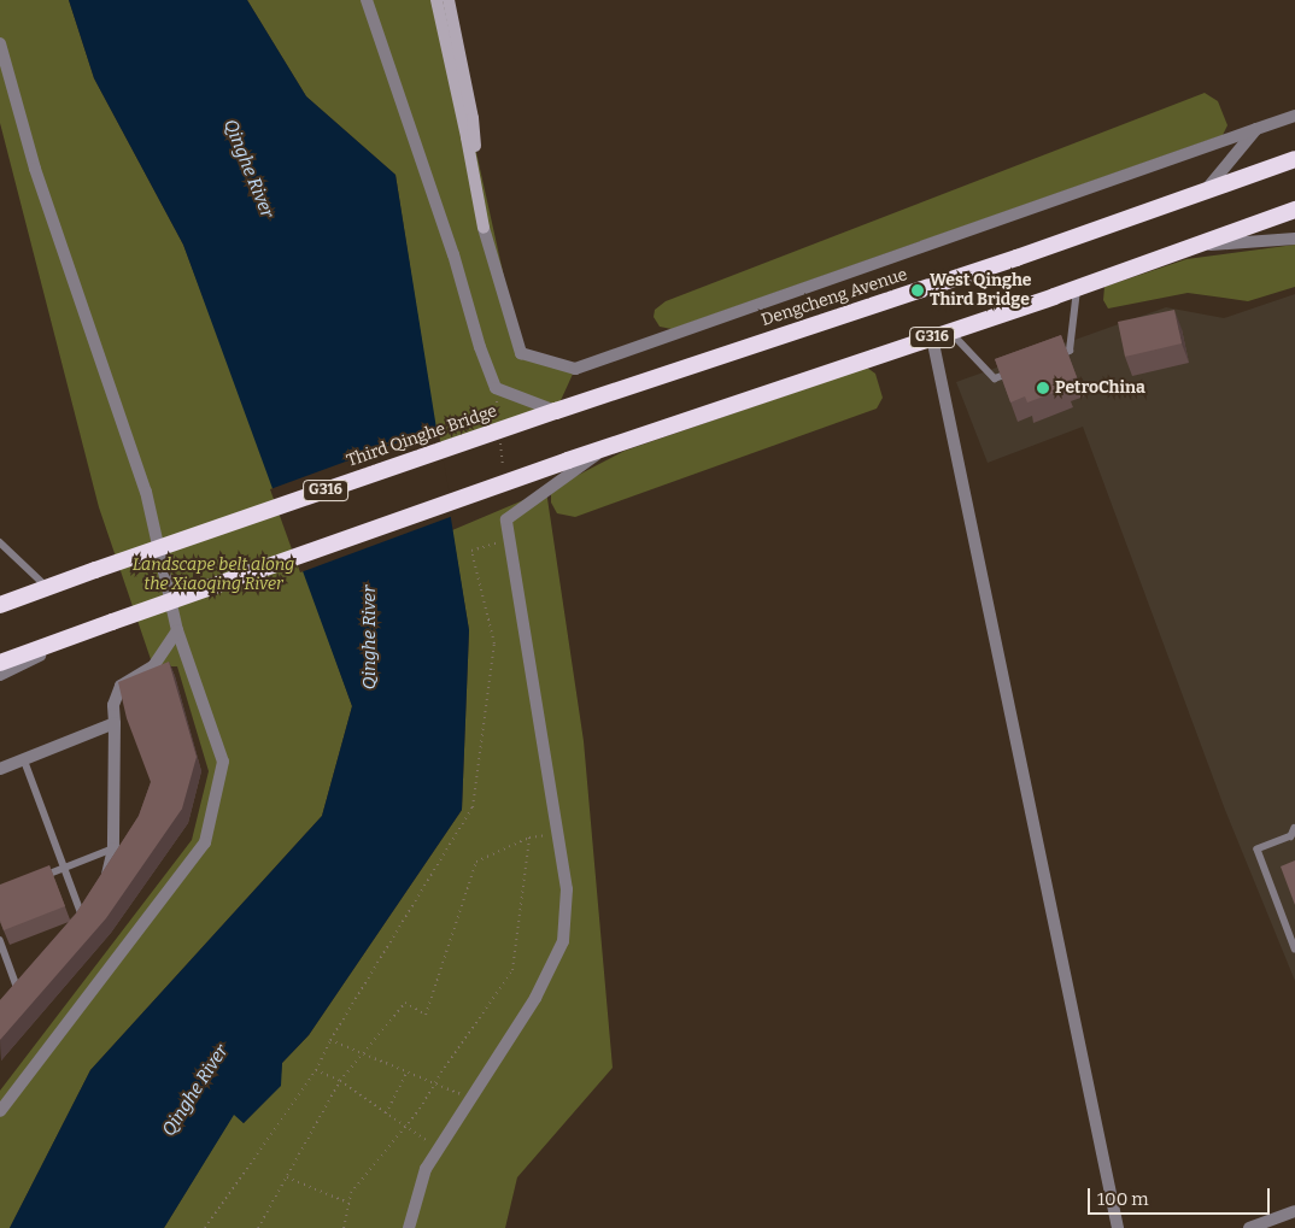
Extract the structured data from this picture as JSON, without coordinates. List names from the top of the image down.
{
  "streets": {
    "highway": ["Dengcheng Avenue", "G316", "Third Qinghe Bridge"]
  },
  "crossings": [
    ["Dengcheng Avenue", "Third Qinghe Bridge"],
    ["G316", "Third Qinghe Bridge"]
  ],
  "water": ["Qinghe River"],
  "parks": ["Landscape belt along the Xiaoqing River"],
  "places": ["West Qinghe Third Bridge", "PetroChina"],
  "scale_bar": "100 m"
}
